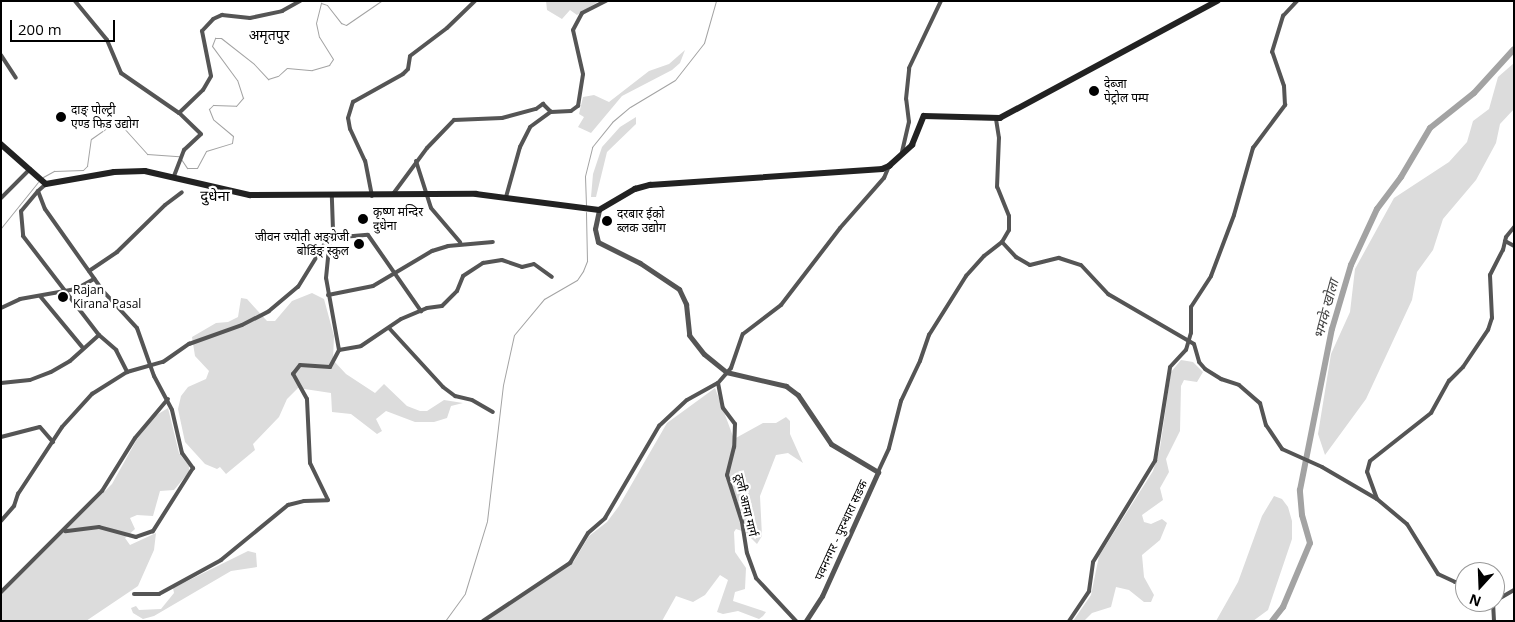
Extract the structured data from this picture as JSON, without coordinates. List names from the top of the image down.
{
  "streets": {
    "street": ["ठूली आमा मार्ग", "पवननगर - पुरन्धारा सडक"]
  },
  "districts": ["अमृतपुर", "दुधेना"],
  "water": ["भमके खोला"],
  "places": [
    "देब्जा पेट्रोल पम्प",
    "दाङ् पोल्ट्री एण्ड फिड उद्योग",
    "कृष्ण मन्दिर दुधेना",
    "दरबार ईको ब्लक उद्योग",
    "जीवन ज्योती अङ्ग्रेजी बोर्डिङ् स्कुल",
    "Rajan Kirana Pasal"
  ],
  "scale_bar": "200 m",
  "north": "bottom"
}
